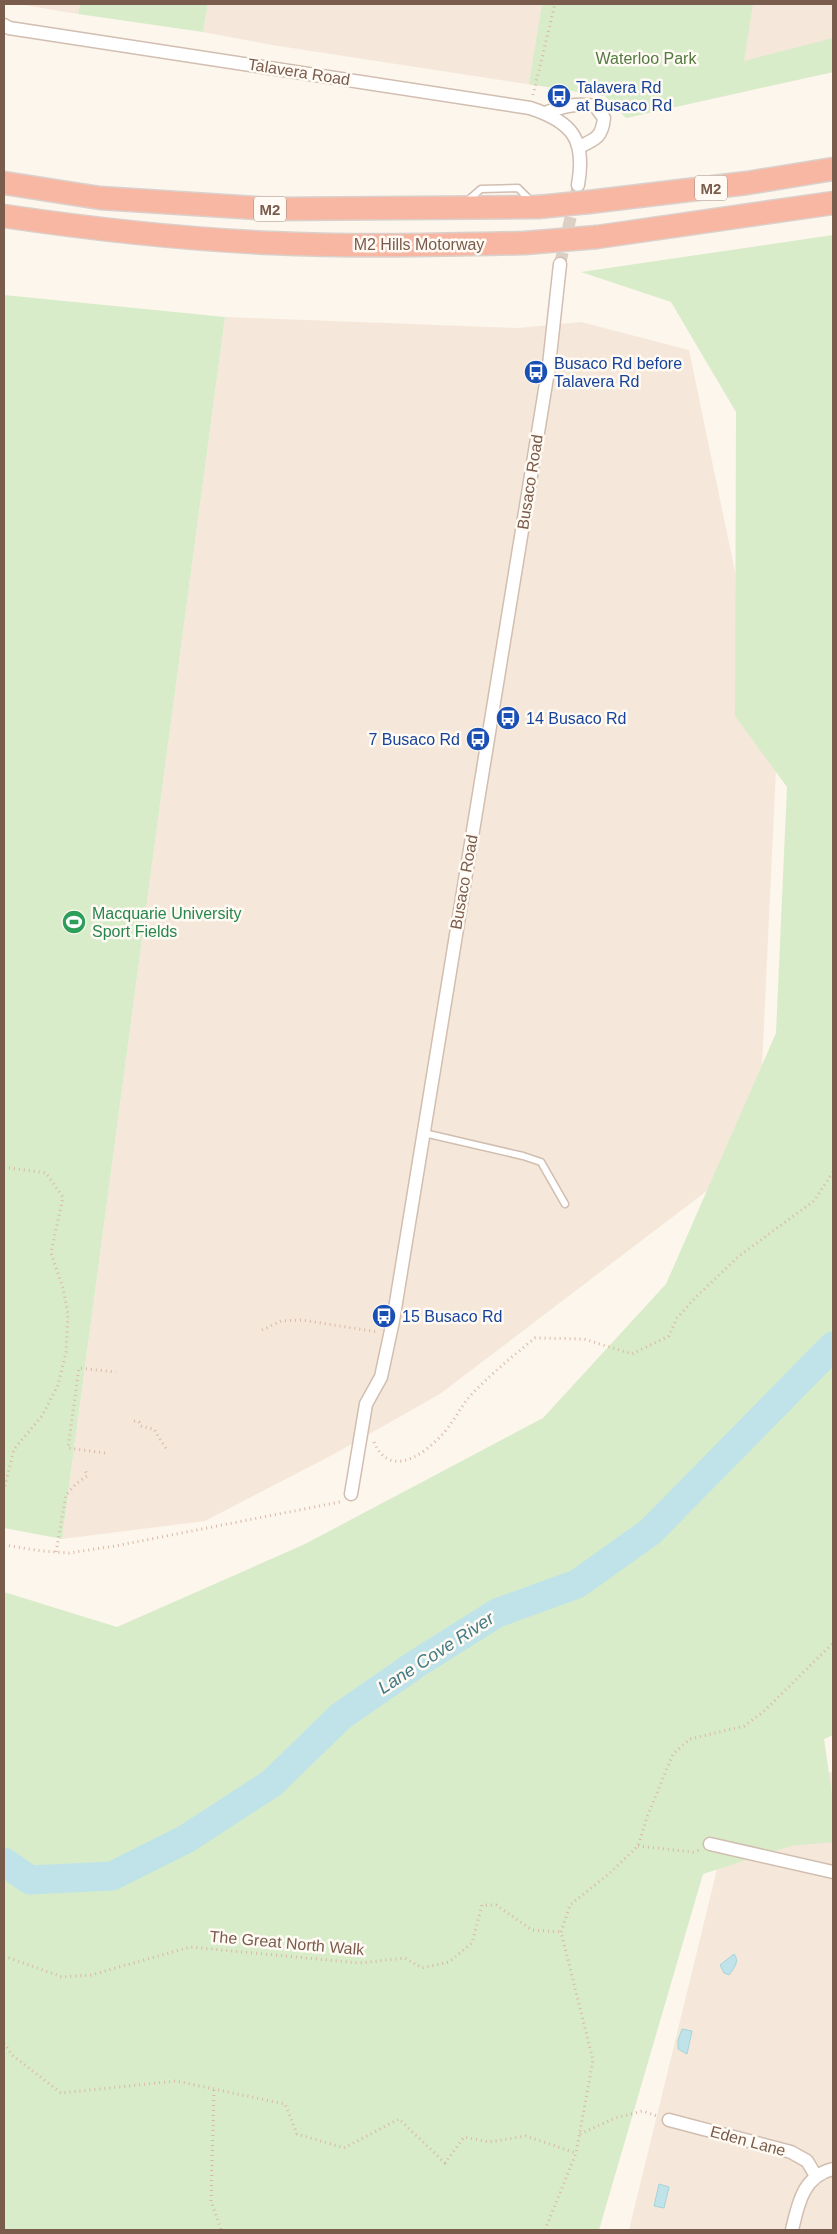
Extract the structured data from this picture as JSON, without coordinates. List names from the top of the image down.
{
  "streets": {
    "highway": ["M2", "M2 Hills Motorway"],
    "street": ["Talavera Road", "Busaco Road", "Eden Lane"],
    "path": ["The Great North Walk"]
  },
  "water": ["Lane Cove River"],
  "parks": ["Waterloo Park"],
  "places": {
    "bus stop": [
      "Talavera Rd at Busaco Rd",
      "Busaco Rd before Talavera Rd",
      "14 Busaco Rd",
      "7 Busaco Rd",
      "15 Busaco Rd"
    ],
    "sports": ["Macquarie University Sport Fields"]
  }
}
